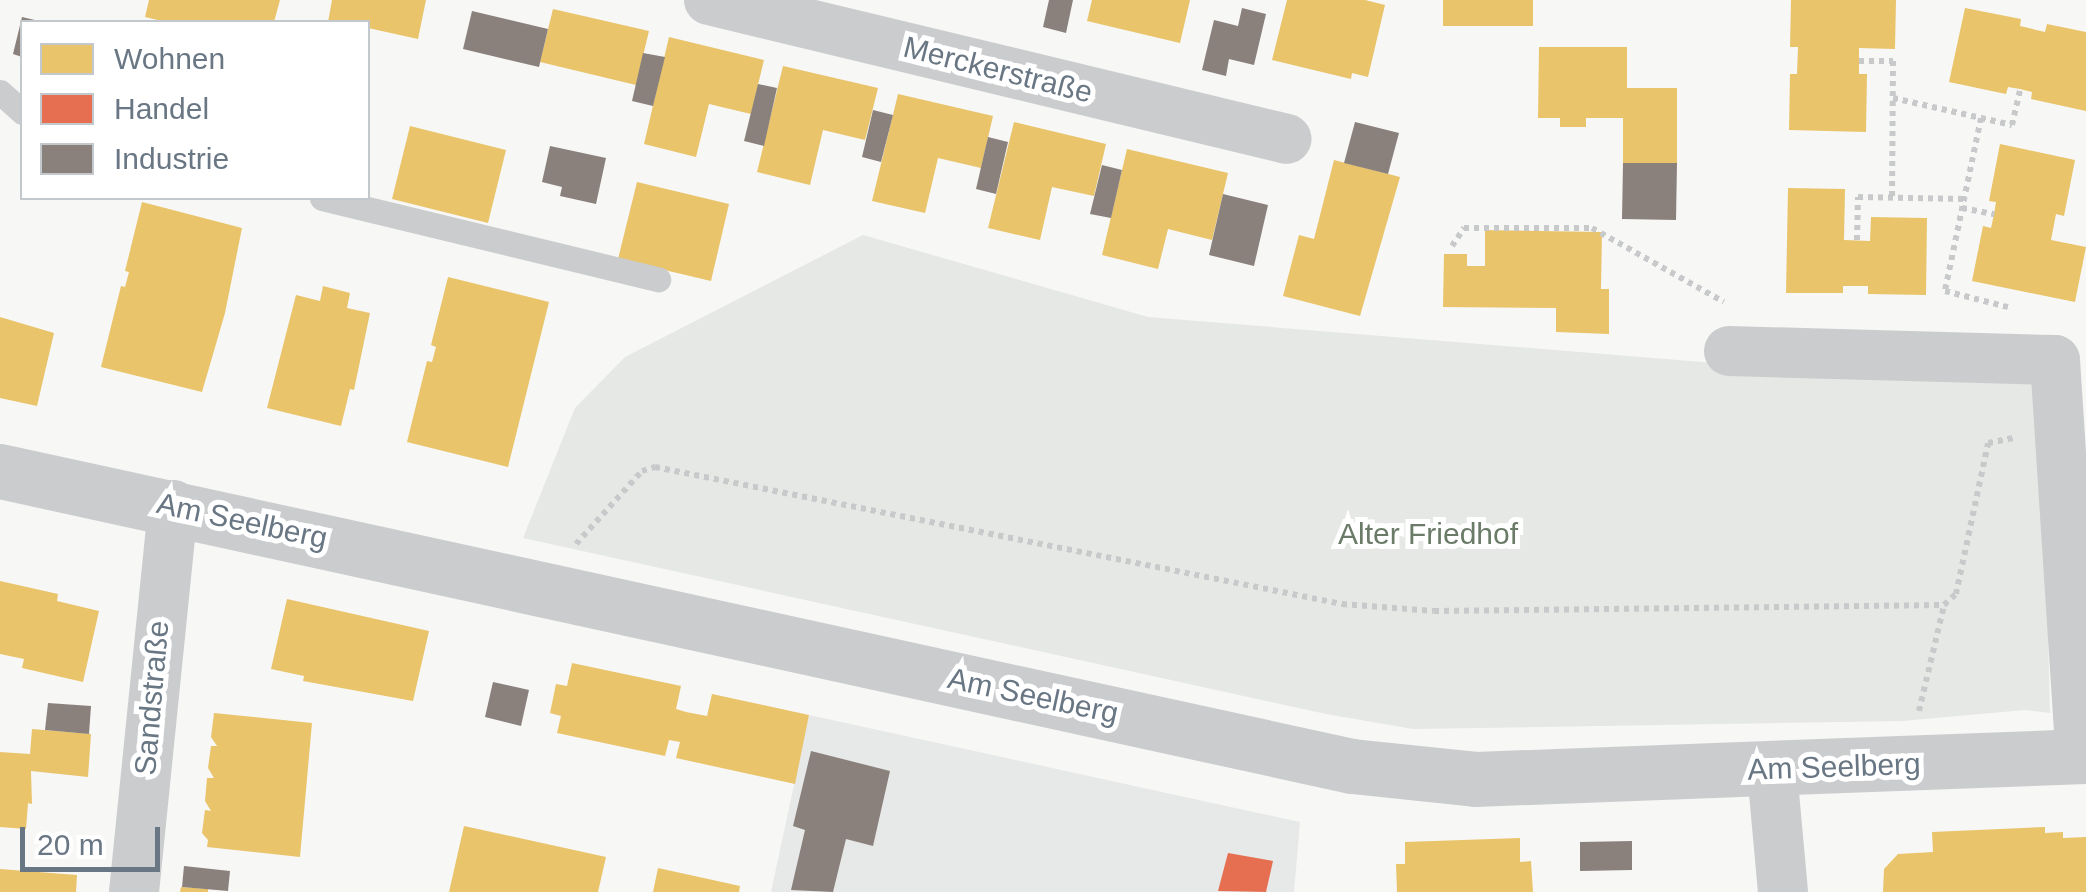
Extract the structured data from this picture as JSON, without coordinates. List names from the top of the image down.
{
  "streets": {
    "street": ["Merckerstraße", "Am Seelberg", "Sandstraße"]
  },
  "crossings": [
    ["Am Seelberg", "Sandstraße"]
  ],
  "parks": ["Alter Friedhof"],
  "legend": ["Wohnen", "Handel", "Industrie"],
  "scale_bar": "20 m"
}
